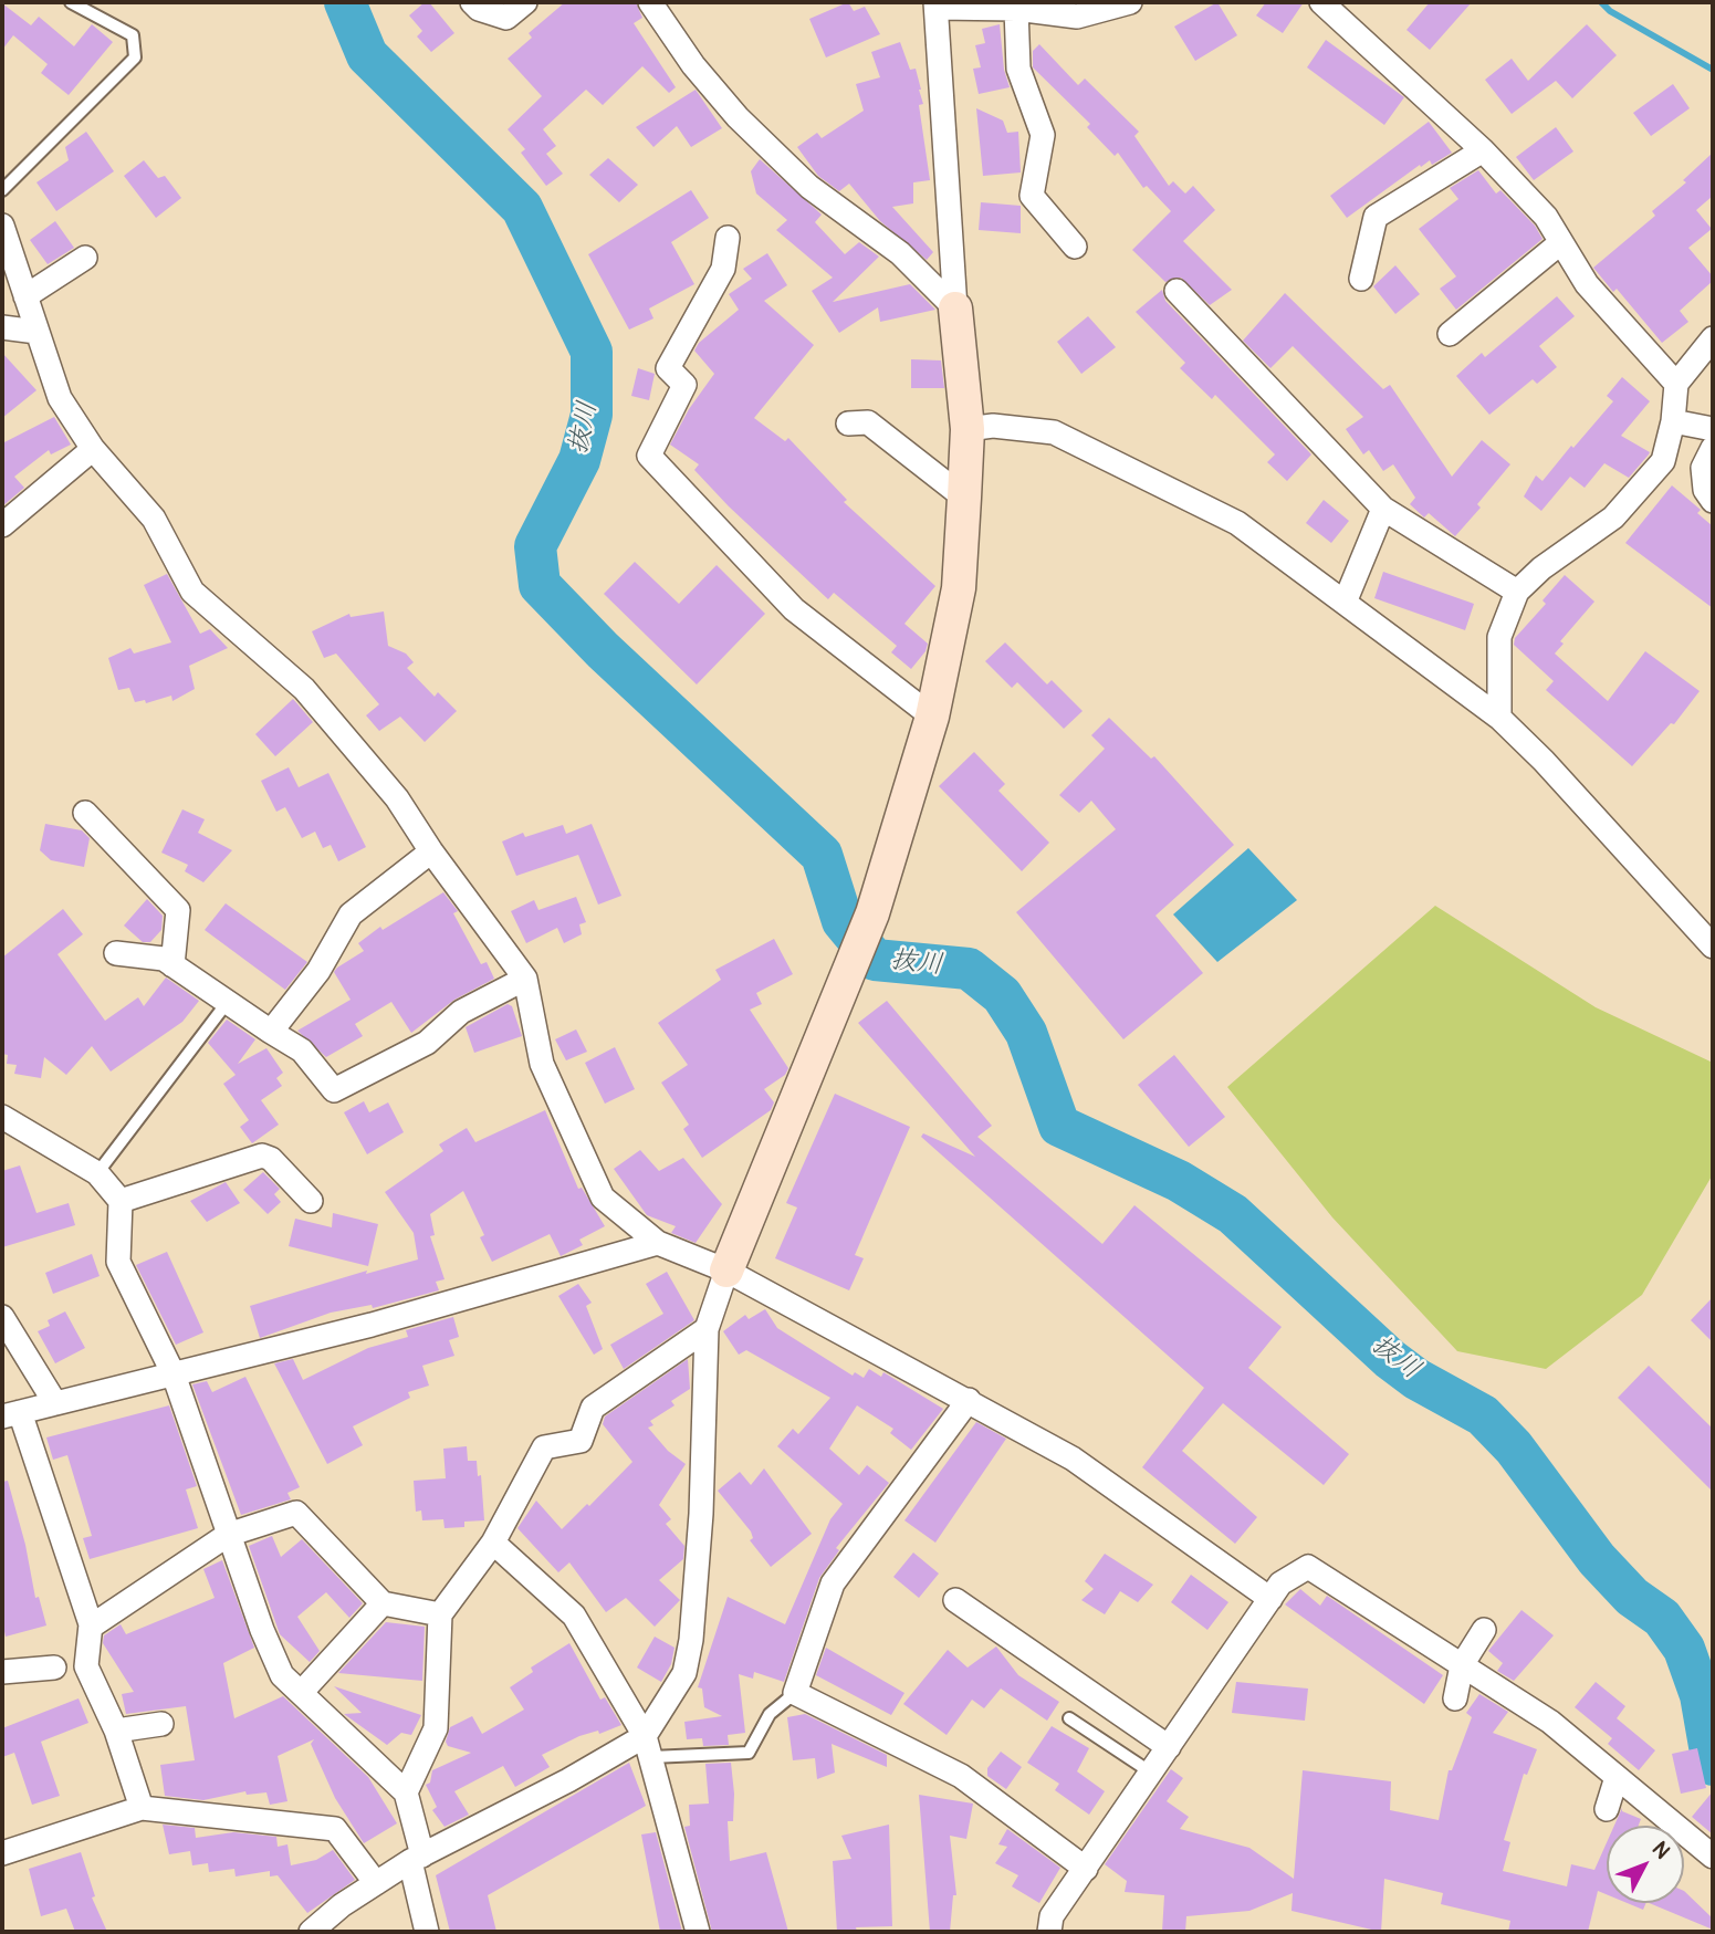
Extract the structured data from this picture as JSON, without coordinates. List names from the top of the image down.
{
  "water": ["抜川"],
  "north": "top right"
}
